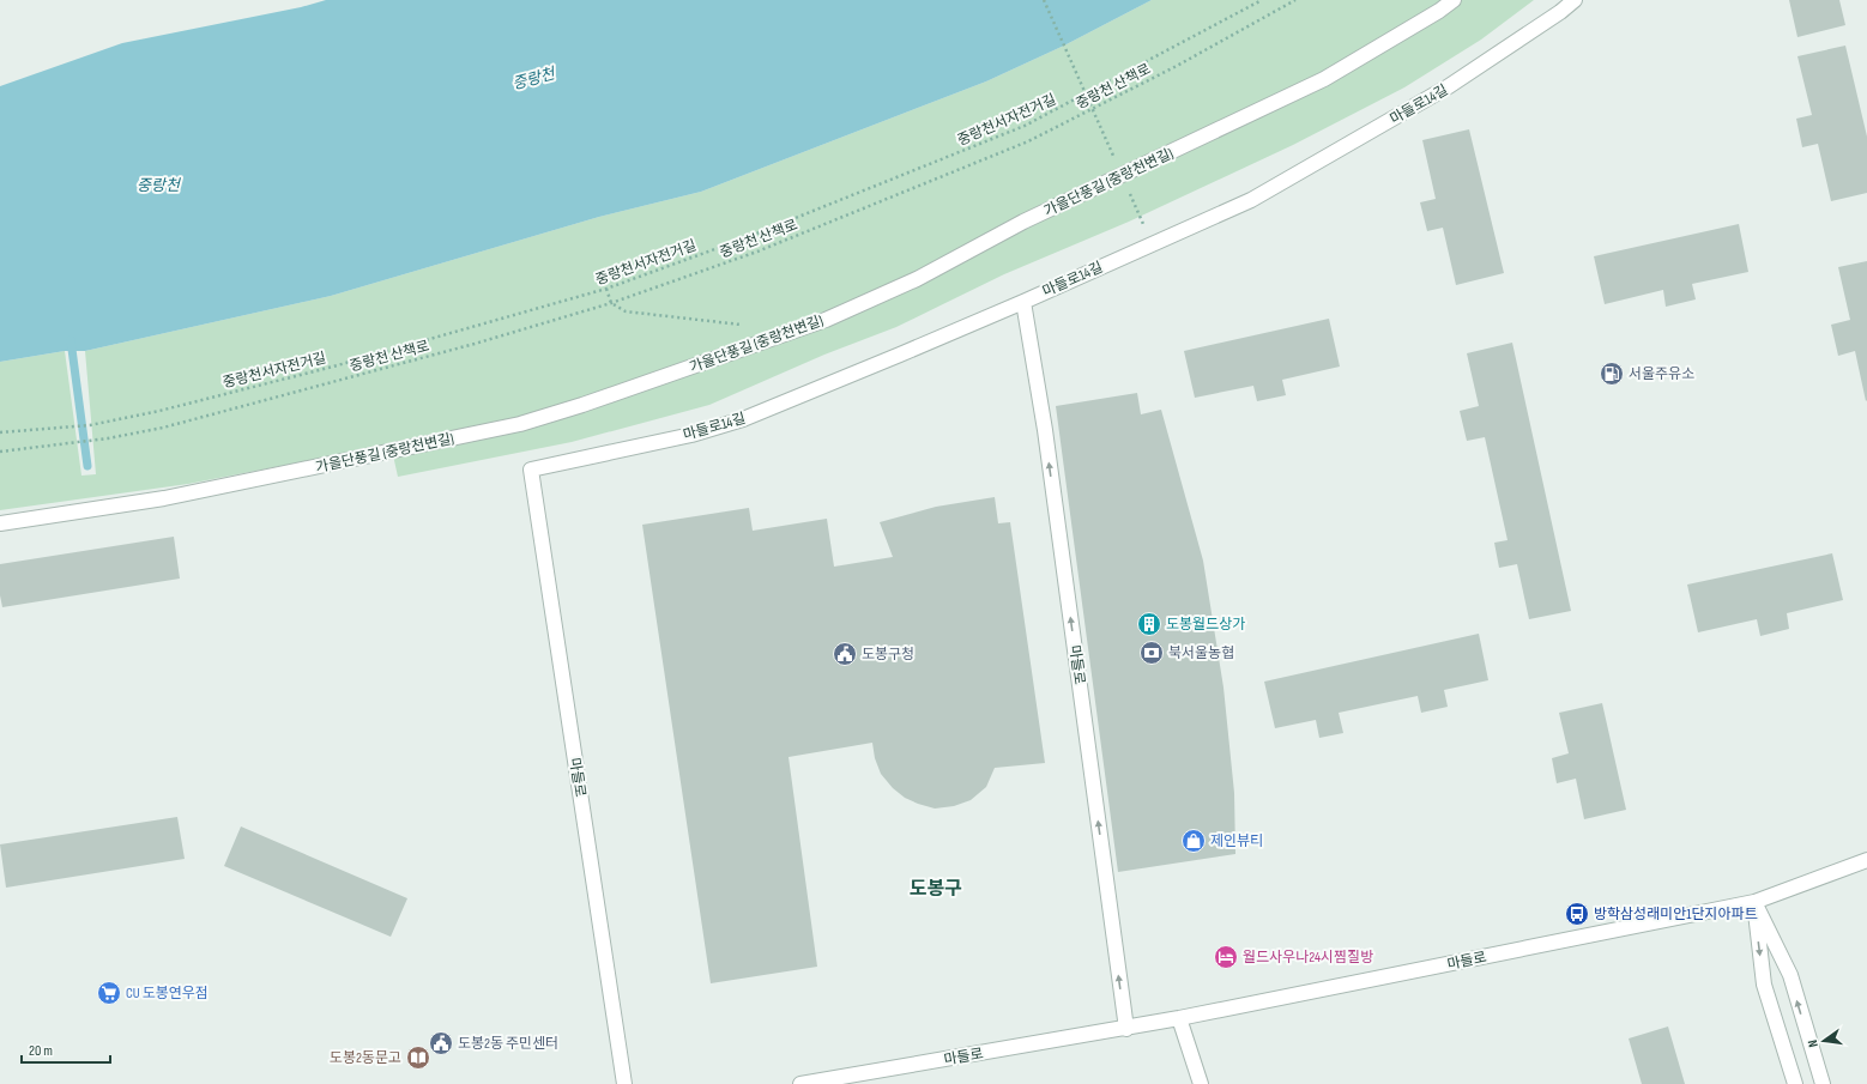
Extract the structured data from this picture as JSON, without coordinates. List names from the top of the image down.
{
  "streets": {
    "street": ["마들로14길", "가을단풍길 (중랑천변길)", "마들로"],
    "path": ["중랑천 산책로", "중랑천서자전거길"]
  },
  "crossings": [
    ["마들로14길", "마들로"]
  ],
  "districts": ["도봉구"],
  "water": ["중랑천"],
  "places": {
    "fuel station": ["서울주유소"],
    "building": ["도봉월드상가"],
    "bank": ["북서울농협"],
    "public building": ["도봉구청", "도봉2동 주민센터"],
    "shop": ["제인뷰티"],
    "bus stop": ["방학삼성래미안1단지아파트"],
    "hotel": ["월드사우나24시찜질방"],
    "supermarket": ["CU 도봉연우점"],
    "library": ["도봉2동문고"]
  },
  "scale_bar": "20 m",
  "north": "left"
}
